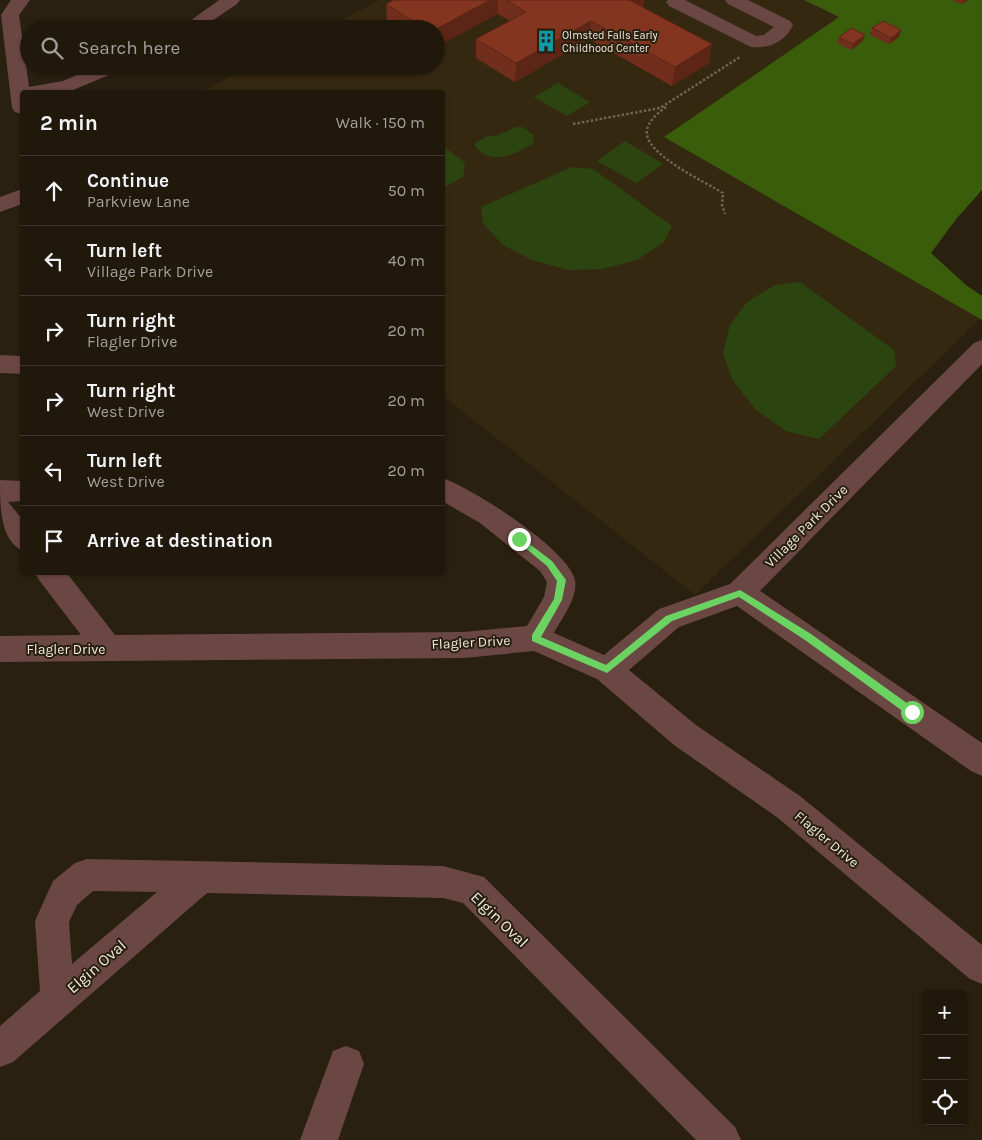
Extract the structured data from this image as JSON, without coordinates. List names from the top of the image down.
{
  "streets": {
    "street": ["Village Park Drive", "Flagler Drive", "Elgin Oval"]
  },
  "crossings": [
    ["Village Park Drive", "Flagler Drive"]
  ],
  "places": {
    "building": ["Olmsted Falls Early Childhood Center"]
  },
  "page": {
    "search": "Search here",
    "heading": ["2 min", "Walk · 150 m"],
    "list": [
      ["Continue", "Parkview Lane", "50 m"],
      ["Turn left", "Village Park Drive", "40 m"],
      ["Turn right", "Flagler Drive", "20 m"],
      ["Turn right", "West Drive", "20 m"],
      ["Turn left", "West Drive", "20 m"],
      "Arrive at destination"
    ],
    "map_buttons": ["+", "−"]
  }
}
